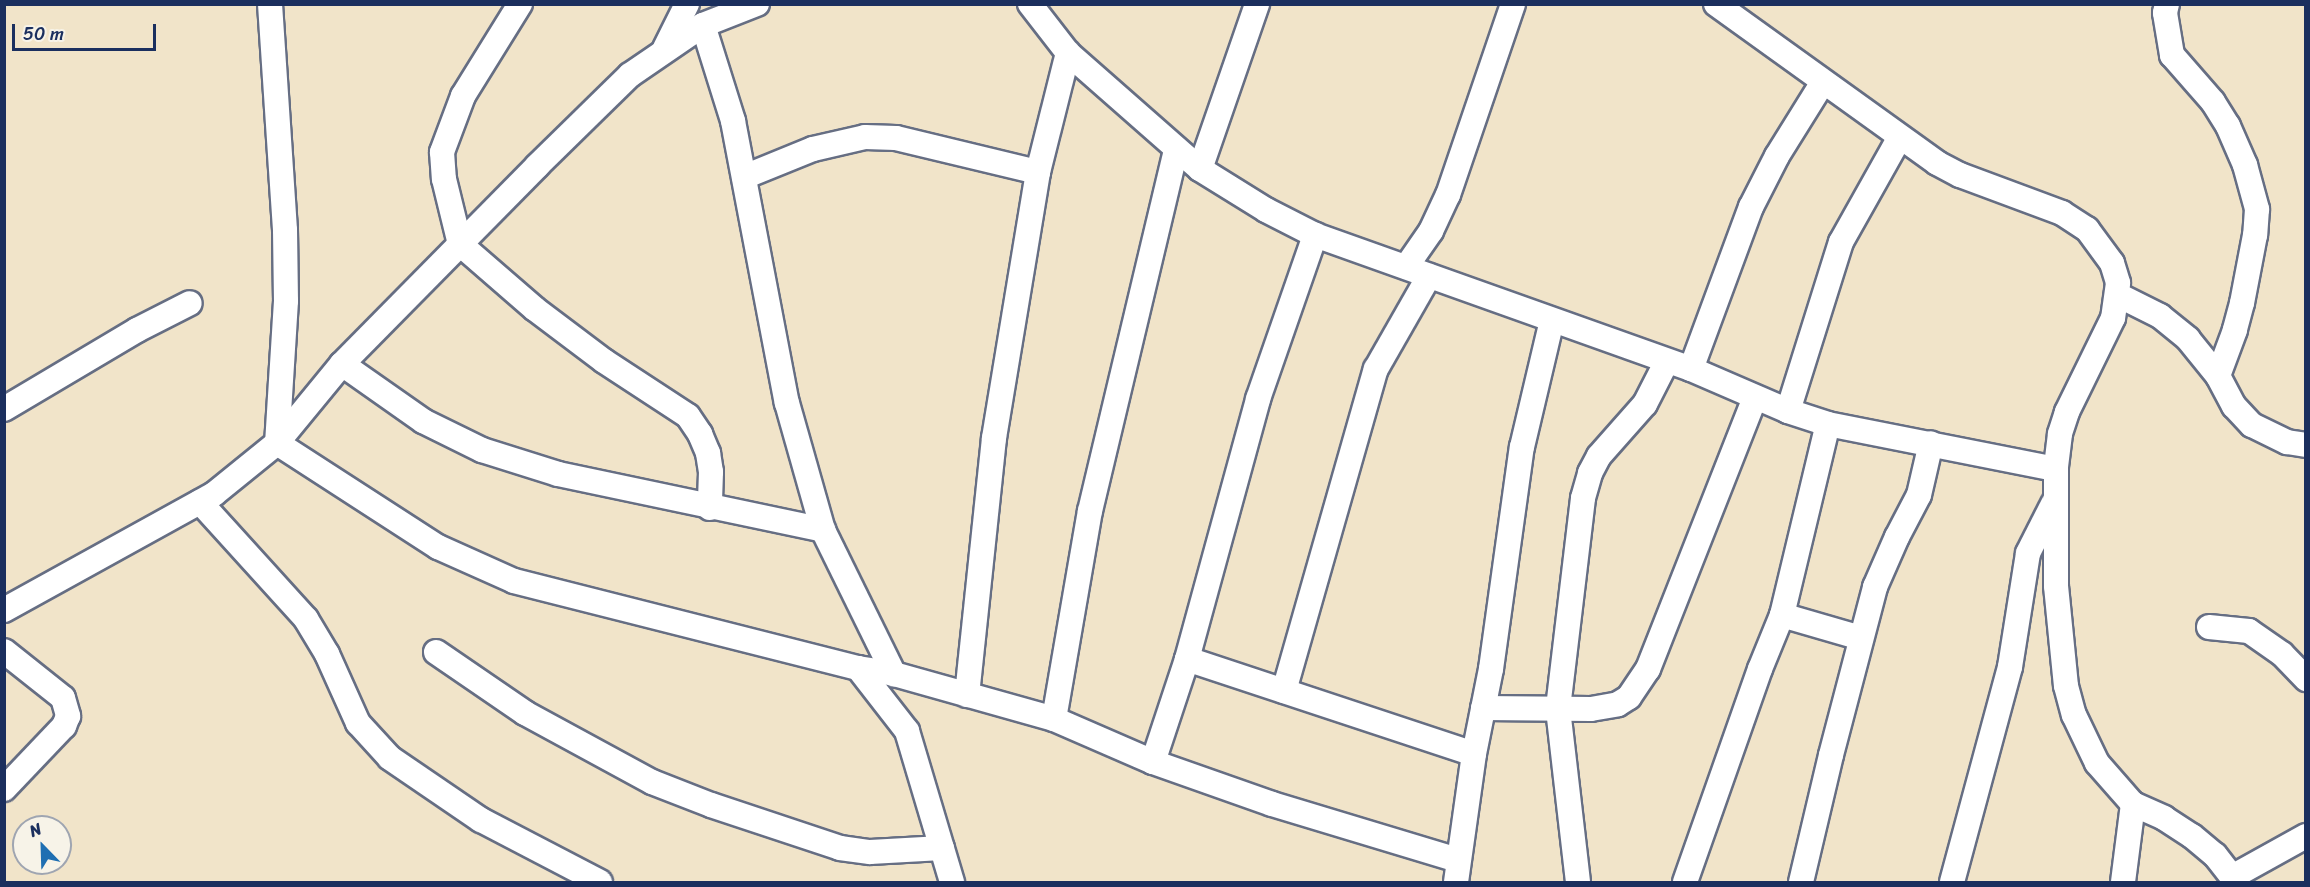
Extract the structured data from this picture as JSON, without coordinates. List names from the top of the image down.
{
  "scale_bar": "50 m",
  "north": "top left"
}
